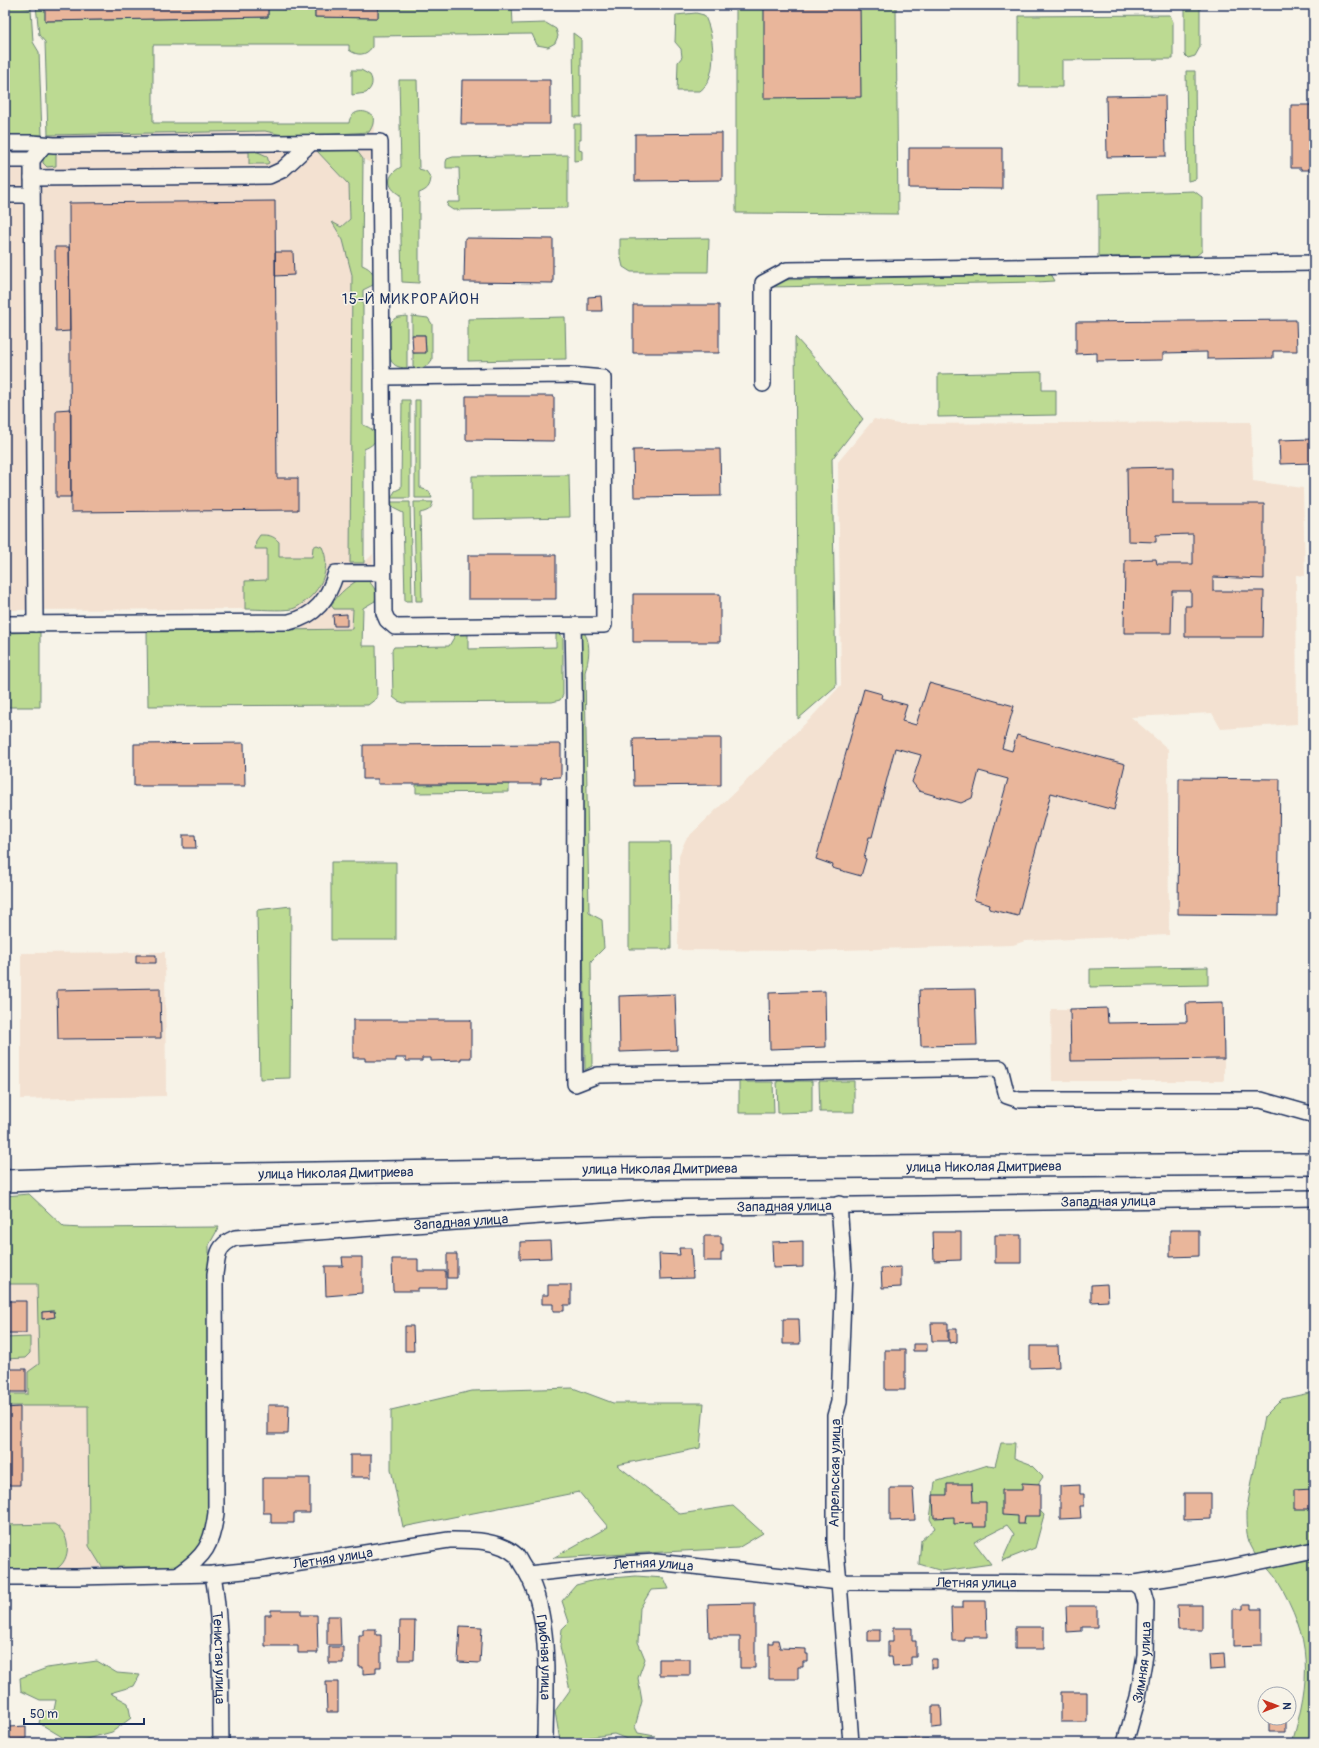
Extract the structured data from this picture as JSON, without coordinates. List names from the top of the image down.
{
  "streets": {
    "main road": ["улица Николая Дмитриева"],
    "street": [
      "Западная улица",
      "Апрельская улица",
      "Летняя улица",
      "Грибная улица",
      "Тенистая улица",
      "Зимняя улица"
    ]
  },
  "crossings": [
    ["Западная улица", "Апрельская улица"],
    ["Западная улица", "Летняя улица"],
    ["Апрельская улица", "Летняя улица"],
    ["Летняя улица", "Грибная улица"],
    ["Летняя улица", "Тенистая улица"],
    ["Летняя улица", "Зимняя улица"]
  ],
  "districts": ["15-Й МИКРОРАЙОН"],
  "scale_bar": "50 m",
  "north": "right"
}
